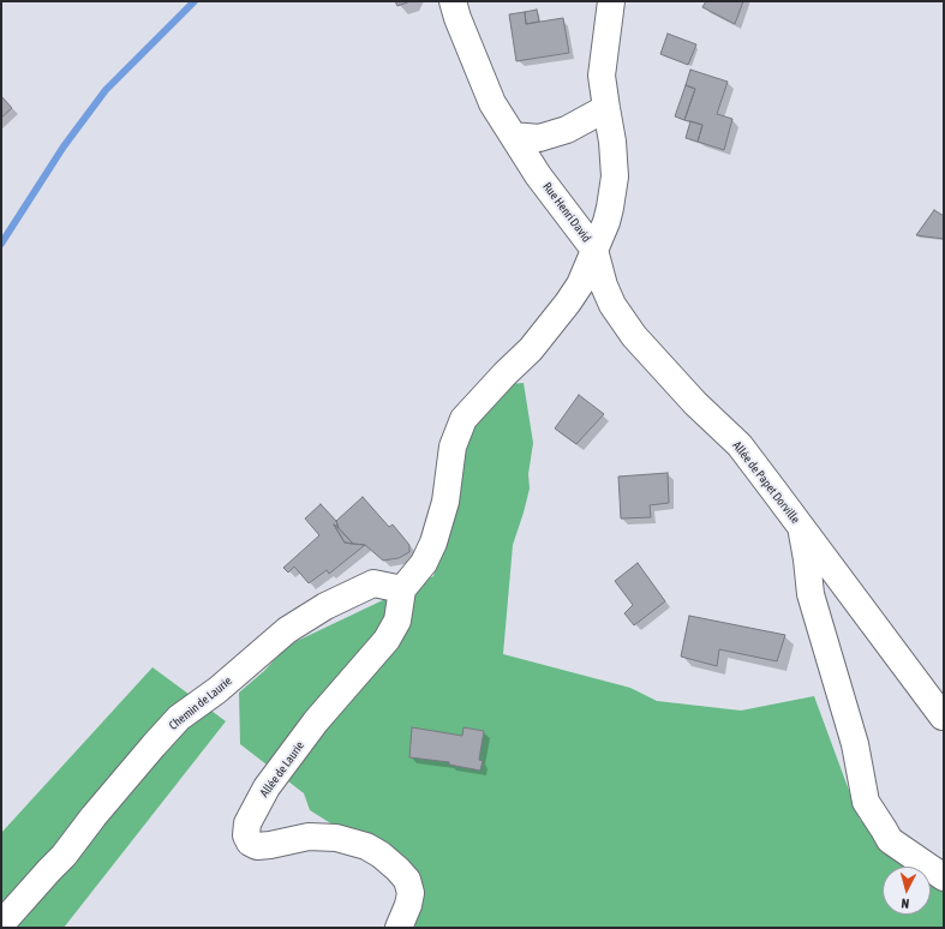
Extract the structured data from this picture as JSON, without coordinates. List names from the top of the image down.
{
  "streets": {
    "street": [
      "Rue Henri David",
      "Allée de Papet Dorville",
      "Chemin de Laurie",
      "Allée de Laurie"
    ]
  },
  "crossings": [
    ["Rue Henri David", "Allée de Papet Dorville"],
    ["Chemin de Laurie", "Allée de Laurie"]
  ],
  "north": "bottom"
}
